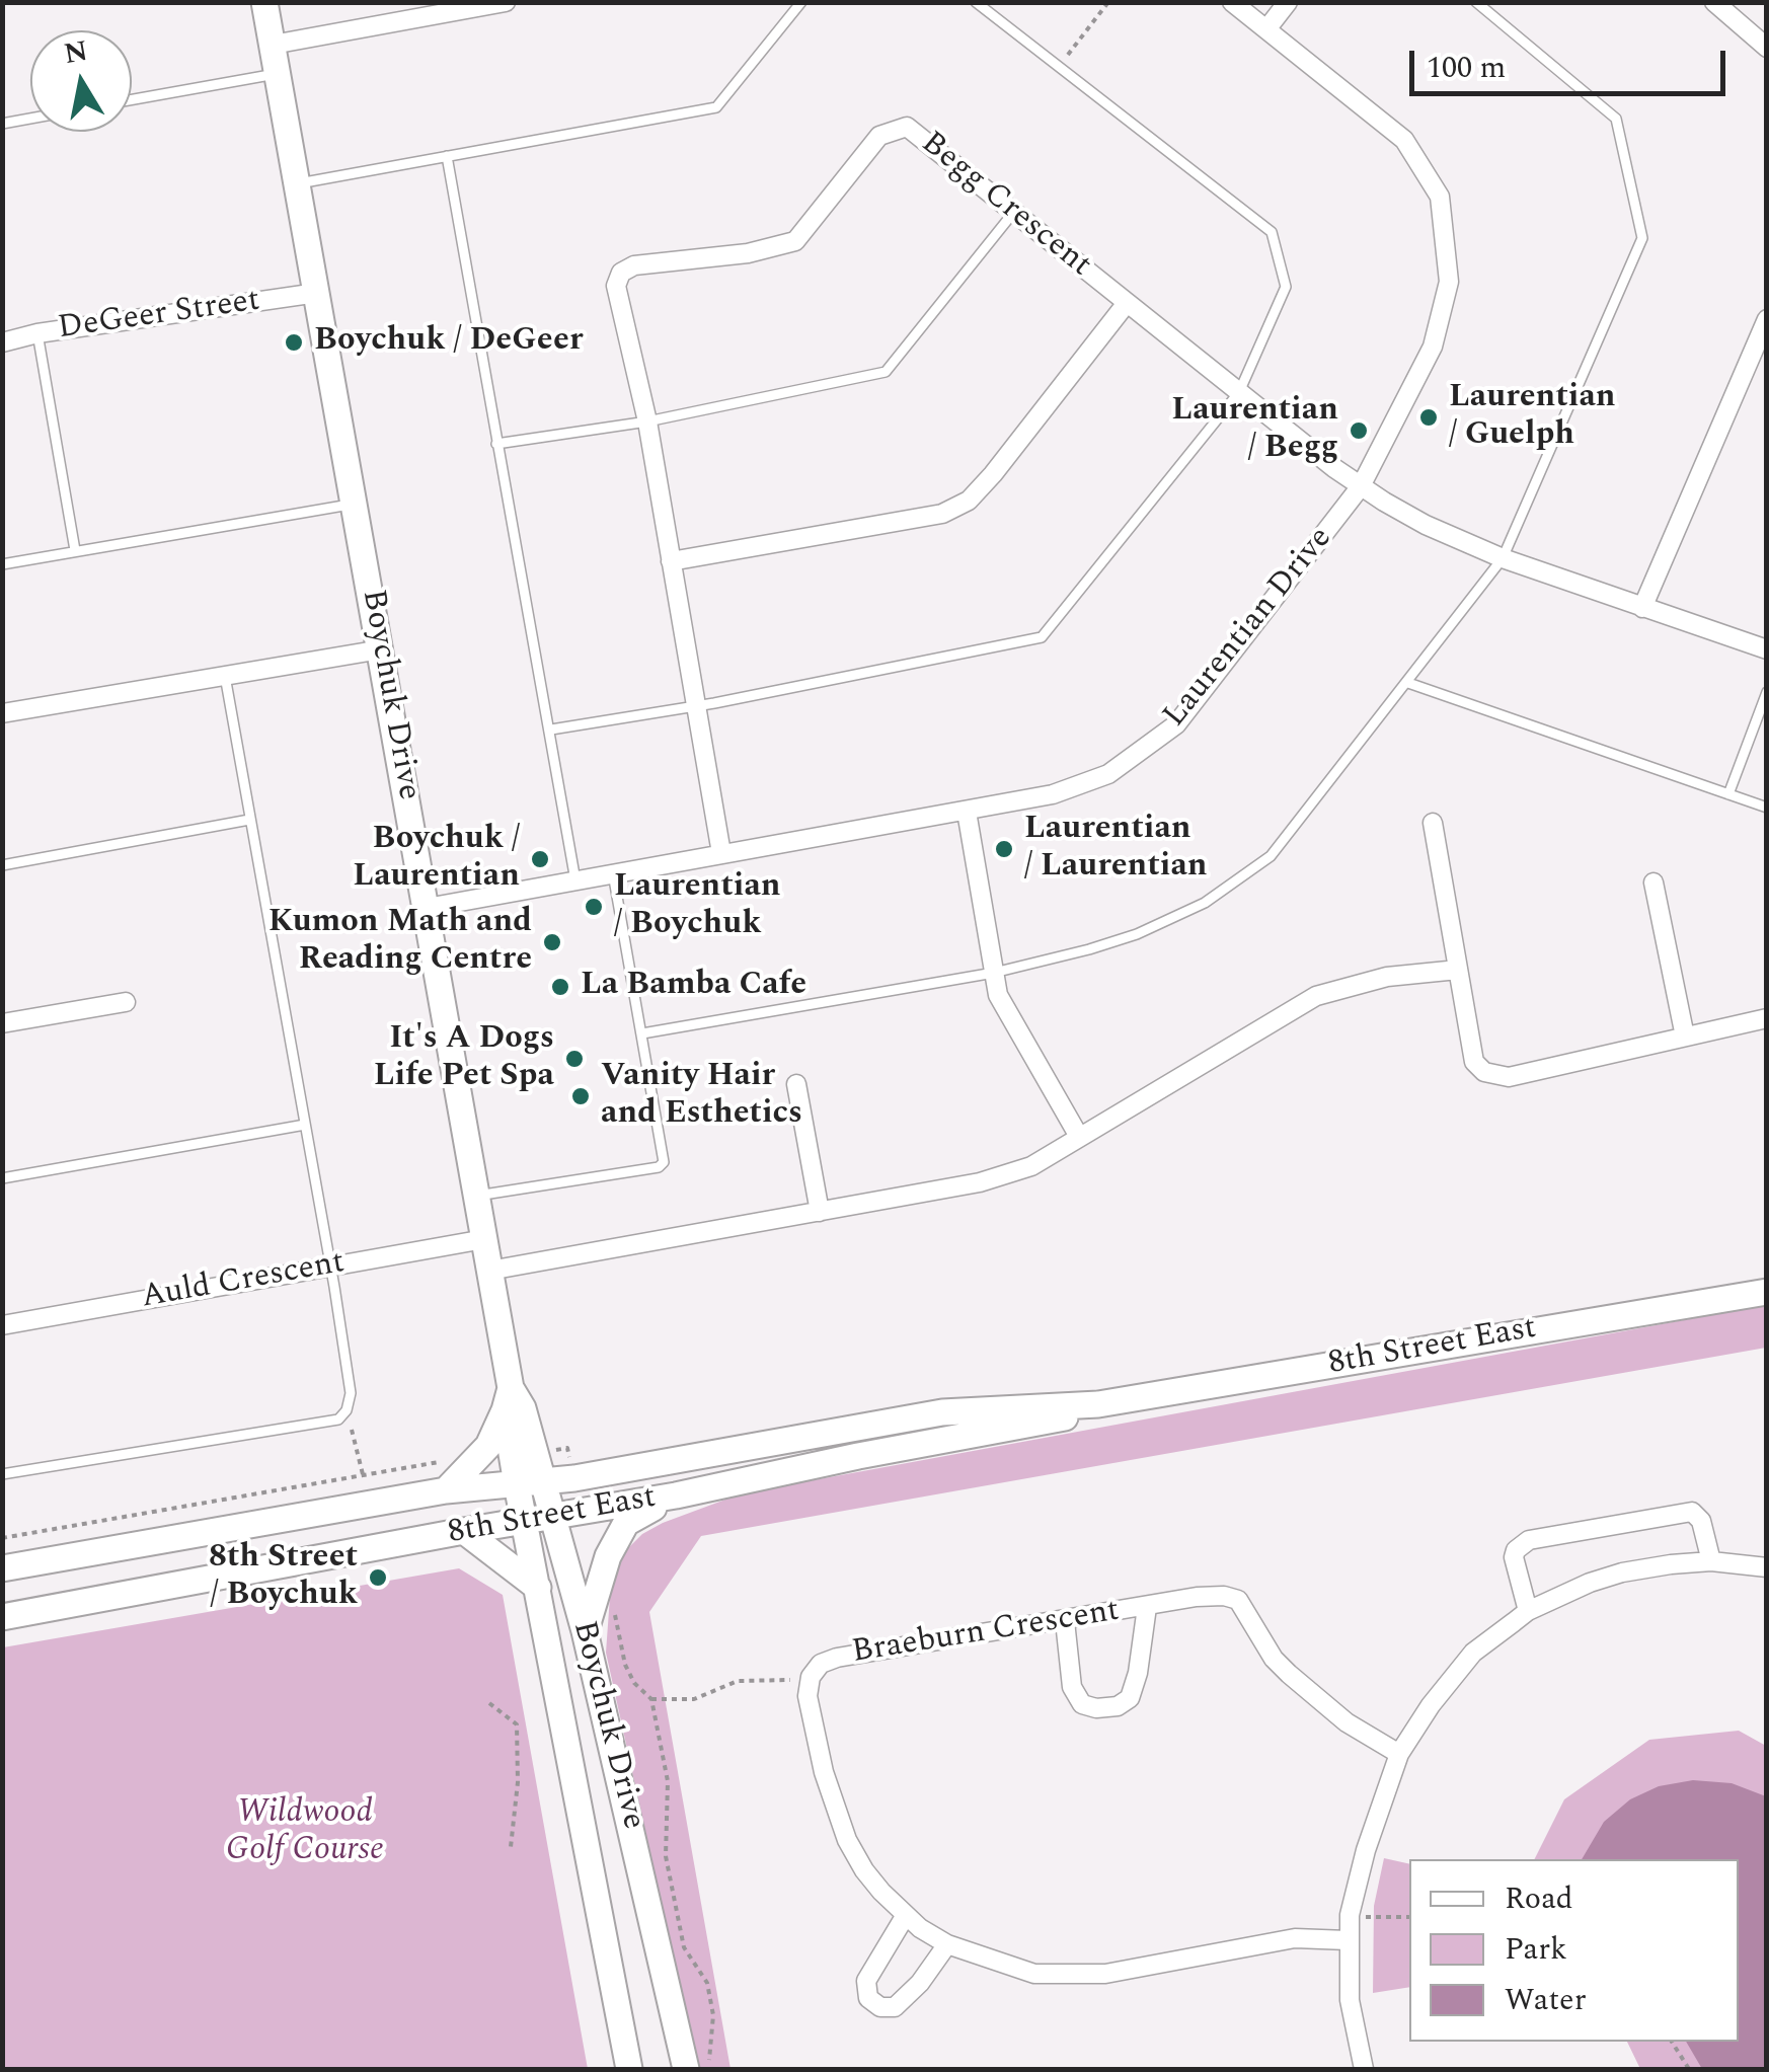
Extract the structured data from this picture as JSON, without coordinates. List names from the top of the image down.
{
  "streets": {
    "main road": ["Boychuk Drive", "8th Street East"],
    "street": [
      "Begg Crescent",
      "DeGeer Street",
      "Laurentian Drive",
      "Auld Crescent",
      "Braeburn Crescent"
    ]
  },
  "crossings": [
    ["Begg Crescent", "Laurentian Drive"],
    ["DeGeer Street", "Boychuk Drive"],
    ["Laurentian Drive", "Boychuk Drive"],
    ["Boychuk Drive", "Auld Crescent"],
    ["Boychuk Drive", "8th Street East"]
  ],
  "parks": ["Wildwood Golf Course"],
  "places": [
    "Boychuk / DeGeer",
    "Laurentian / Guelph",
    "Laurentian / Begg",
    "Laurentian / Laurentian",
    "Boychuk / Laurentian",
    "Laurentian / Boychuk",
    "Kumon Math and Reading Centre",
    "La Bamba Cafe",
    "It's A Dogs Life Pet Spa",
    "Vanity Hair and Esthetics",
    "8th Street / Boychuk"
  ],
  "legend": ["Road", "Park", "Water"],
  "scale_bar": "100 m",
  "north": "top"
}
